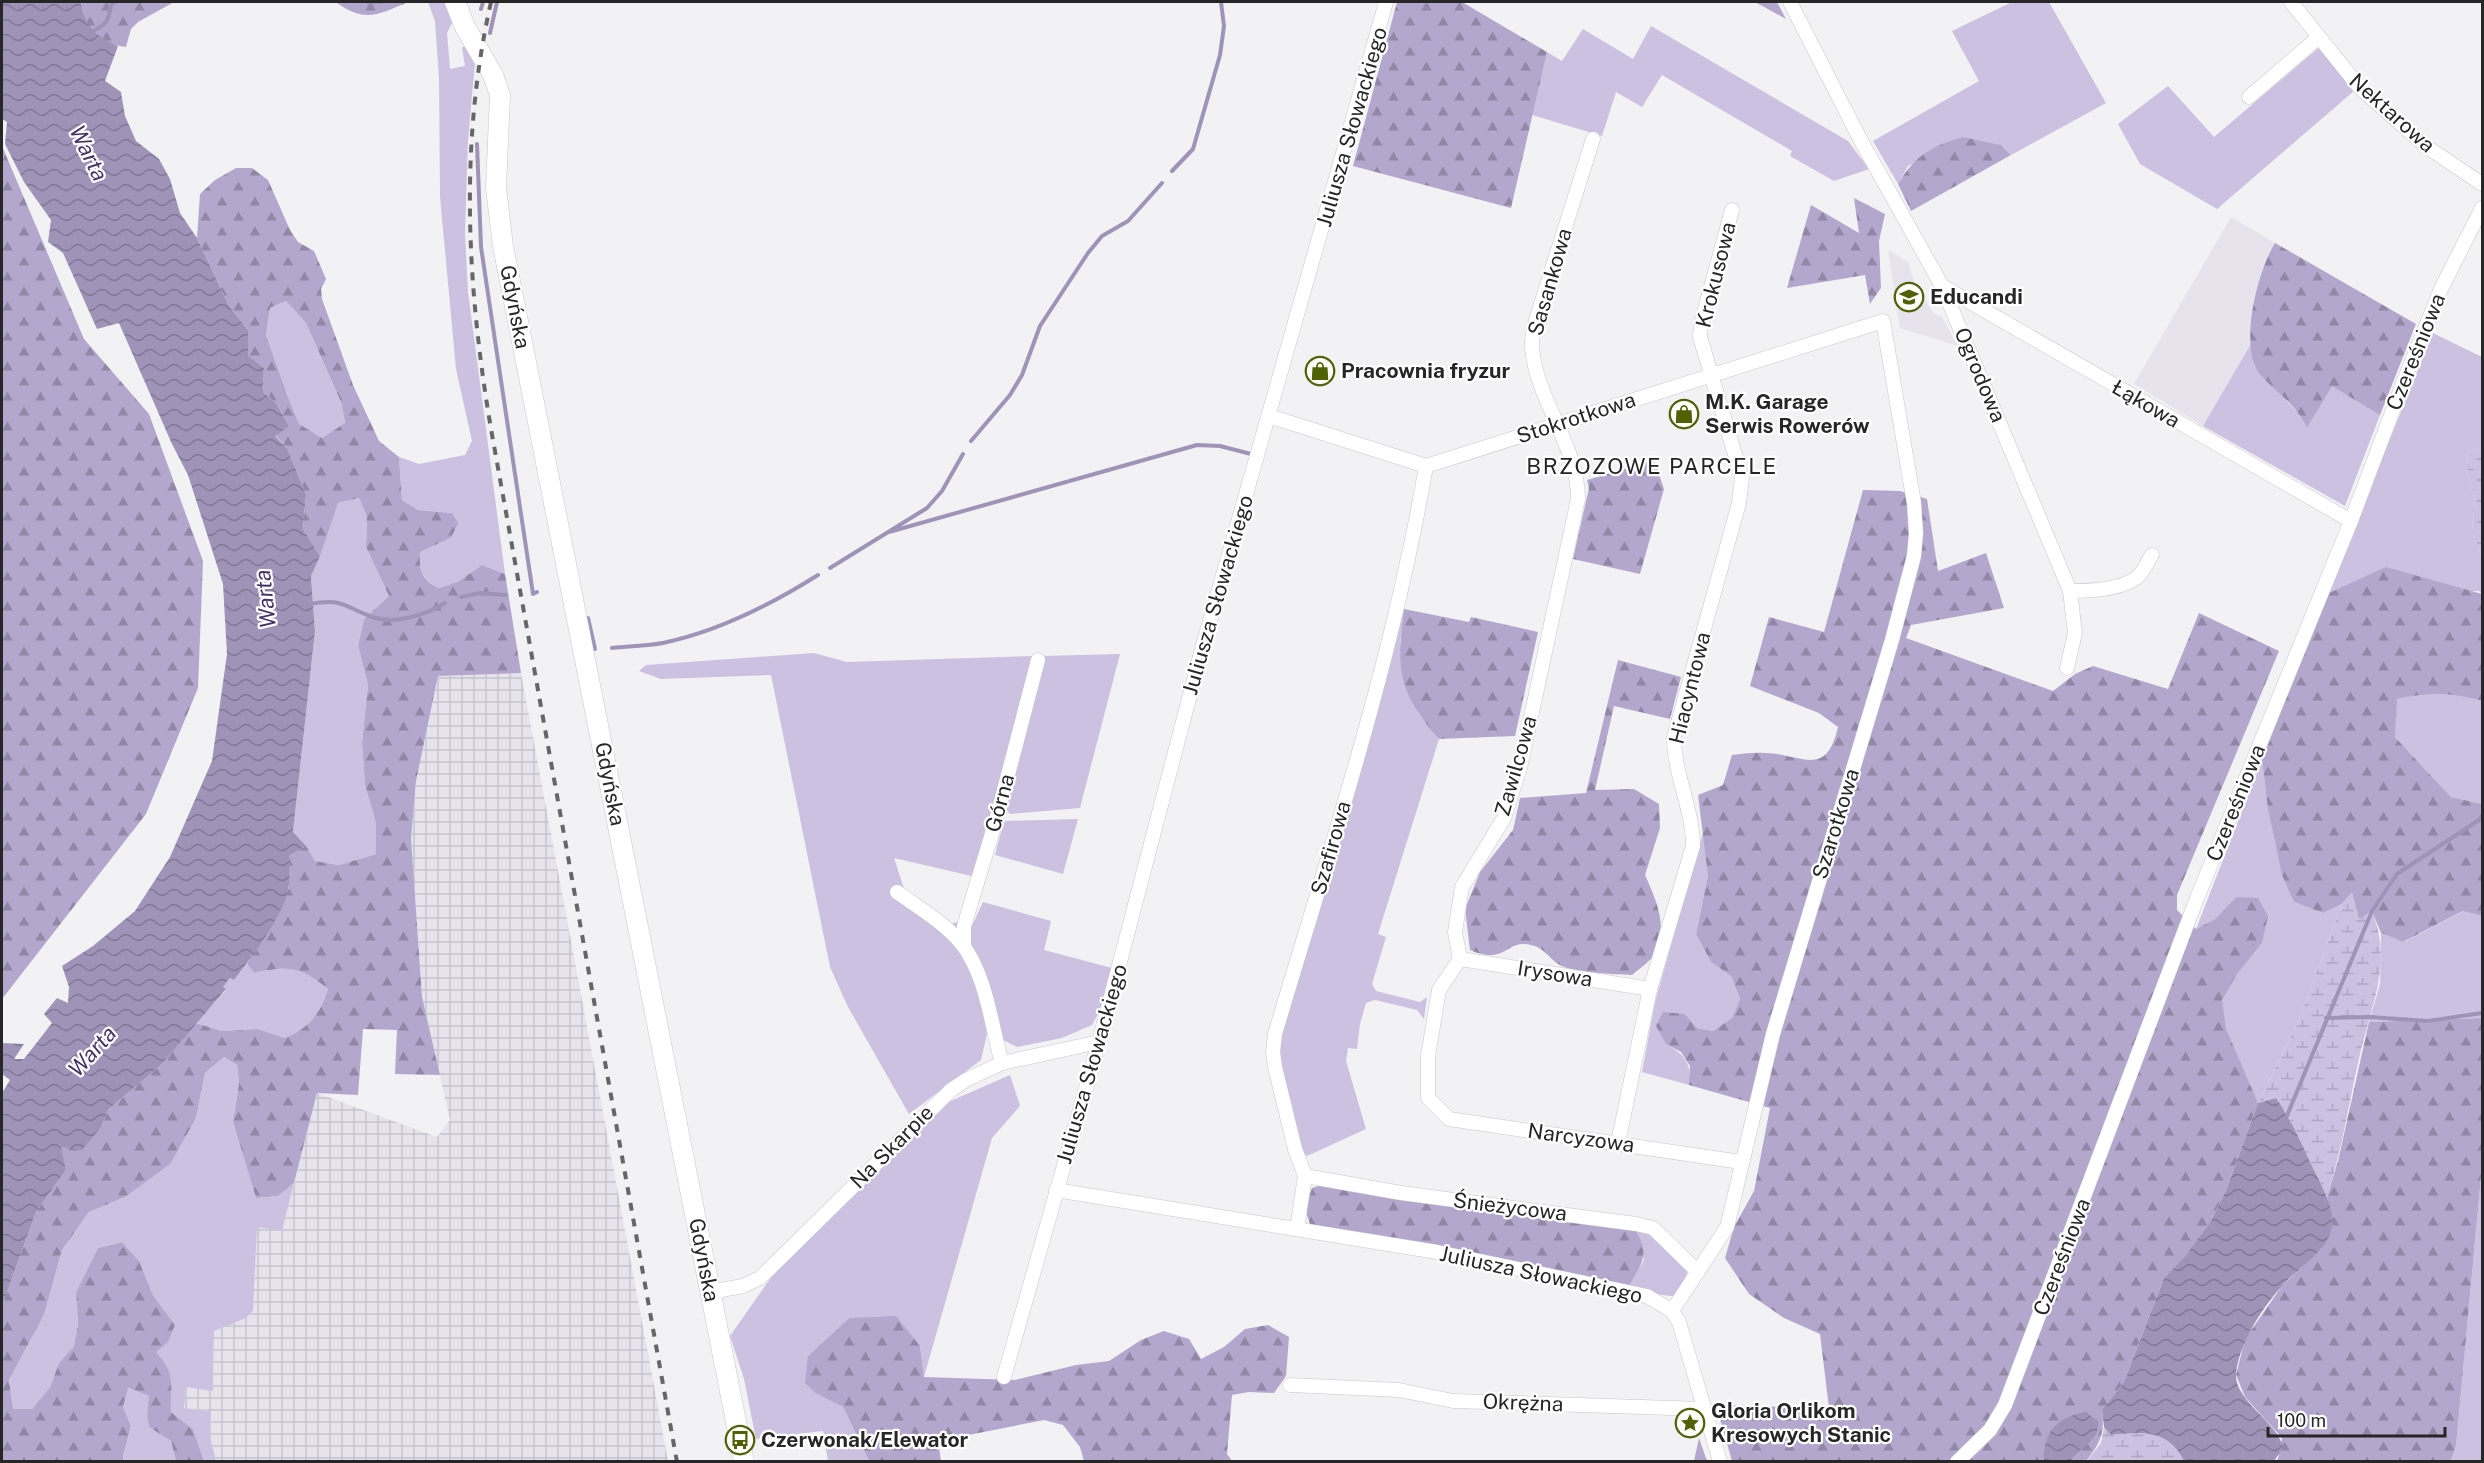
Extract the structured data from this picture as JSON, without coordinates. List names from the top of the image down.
{
  "streets": {
    "main road": ["Gdyńska"],
    "street": [
      "Nektarowa",
      "Juliusza Słowackiego",
      "Krokusowa",
      "Sasankowa",
      "Czereśniowa",
      "Ogrodowa",
      "Łąkowa",
      "Stokrotkowa",
      "Hiacyntowa",
      "Zawilcowa",
      "Górna",
      "Szarotkowa",
      "Szafirowa",
      "Irysowa",
      "Narcyzowa",
      "Na Skarpie",
      "Śnieżycowa",
      "Okrężna"
    ]
  },
  "crossings": [
    ["Juliusza Słowackiego", "Szarotkowa"],
    ["Juliusza Słowackiego", "Szafirowa"],
    ["Juliusza Słowackiego", "Na Skarpie"],
    ["Krokusowa", "Stokrotkowa"],
    ["Krokusowa", "Hiacyntowa"],
    ["Sasankowa", "Stokrotkowa"],
    ["Sasankowa", "Zawilcowa"],
    ["Gdyńska", "Na Skarpie"],
    ["Czereśniowa", "Łąkowa"],
    ["Ogrodowa", "Łąkowa"],
    ["Stokrotkowa", "Hiacyntowa"],
    ["Stokrotkowa", "Zawilcowa"],
    ["Stokrotkowa", "Szarotkowa"],
    ["Stokrotkowa", "Szafirowa"],
    ["Hiacyntowa", "Irysowa"],
    ["Hiacyntowa", "Narcyzowa"],
    ["Zawilcowa", "Irysowa"],
    ["Zawilcowa", "Narcyzowa"],
    ["Szarotkowa", "Narcyzowa"],
    ["Szarotkowa", "Śnieżycowa"],
    ["Szafirowa", "Śnieżycowa"],
    ["Irysowa", "Narcyzowa"]
  ],
  "districts": ["BRZOZOWE PARCELE"],
  "water": ["Warta"],
  "places": {
    "school or university": ["Educandi"],
    "shop": ["Pracownia fryzur", "M.K. Garage Serwis Rowerów"],
    "place": ["Gloria Orlikom Kresowych Stanic"],
    "bus stop": ["Czerwonak/Elewator"]
  },
  "scale_bar": "100 m"
}
